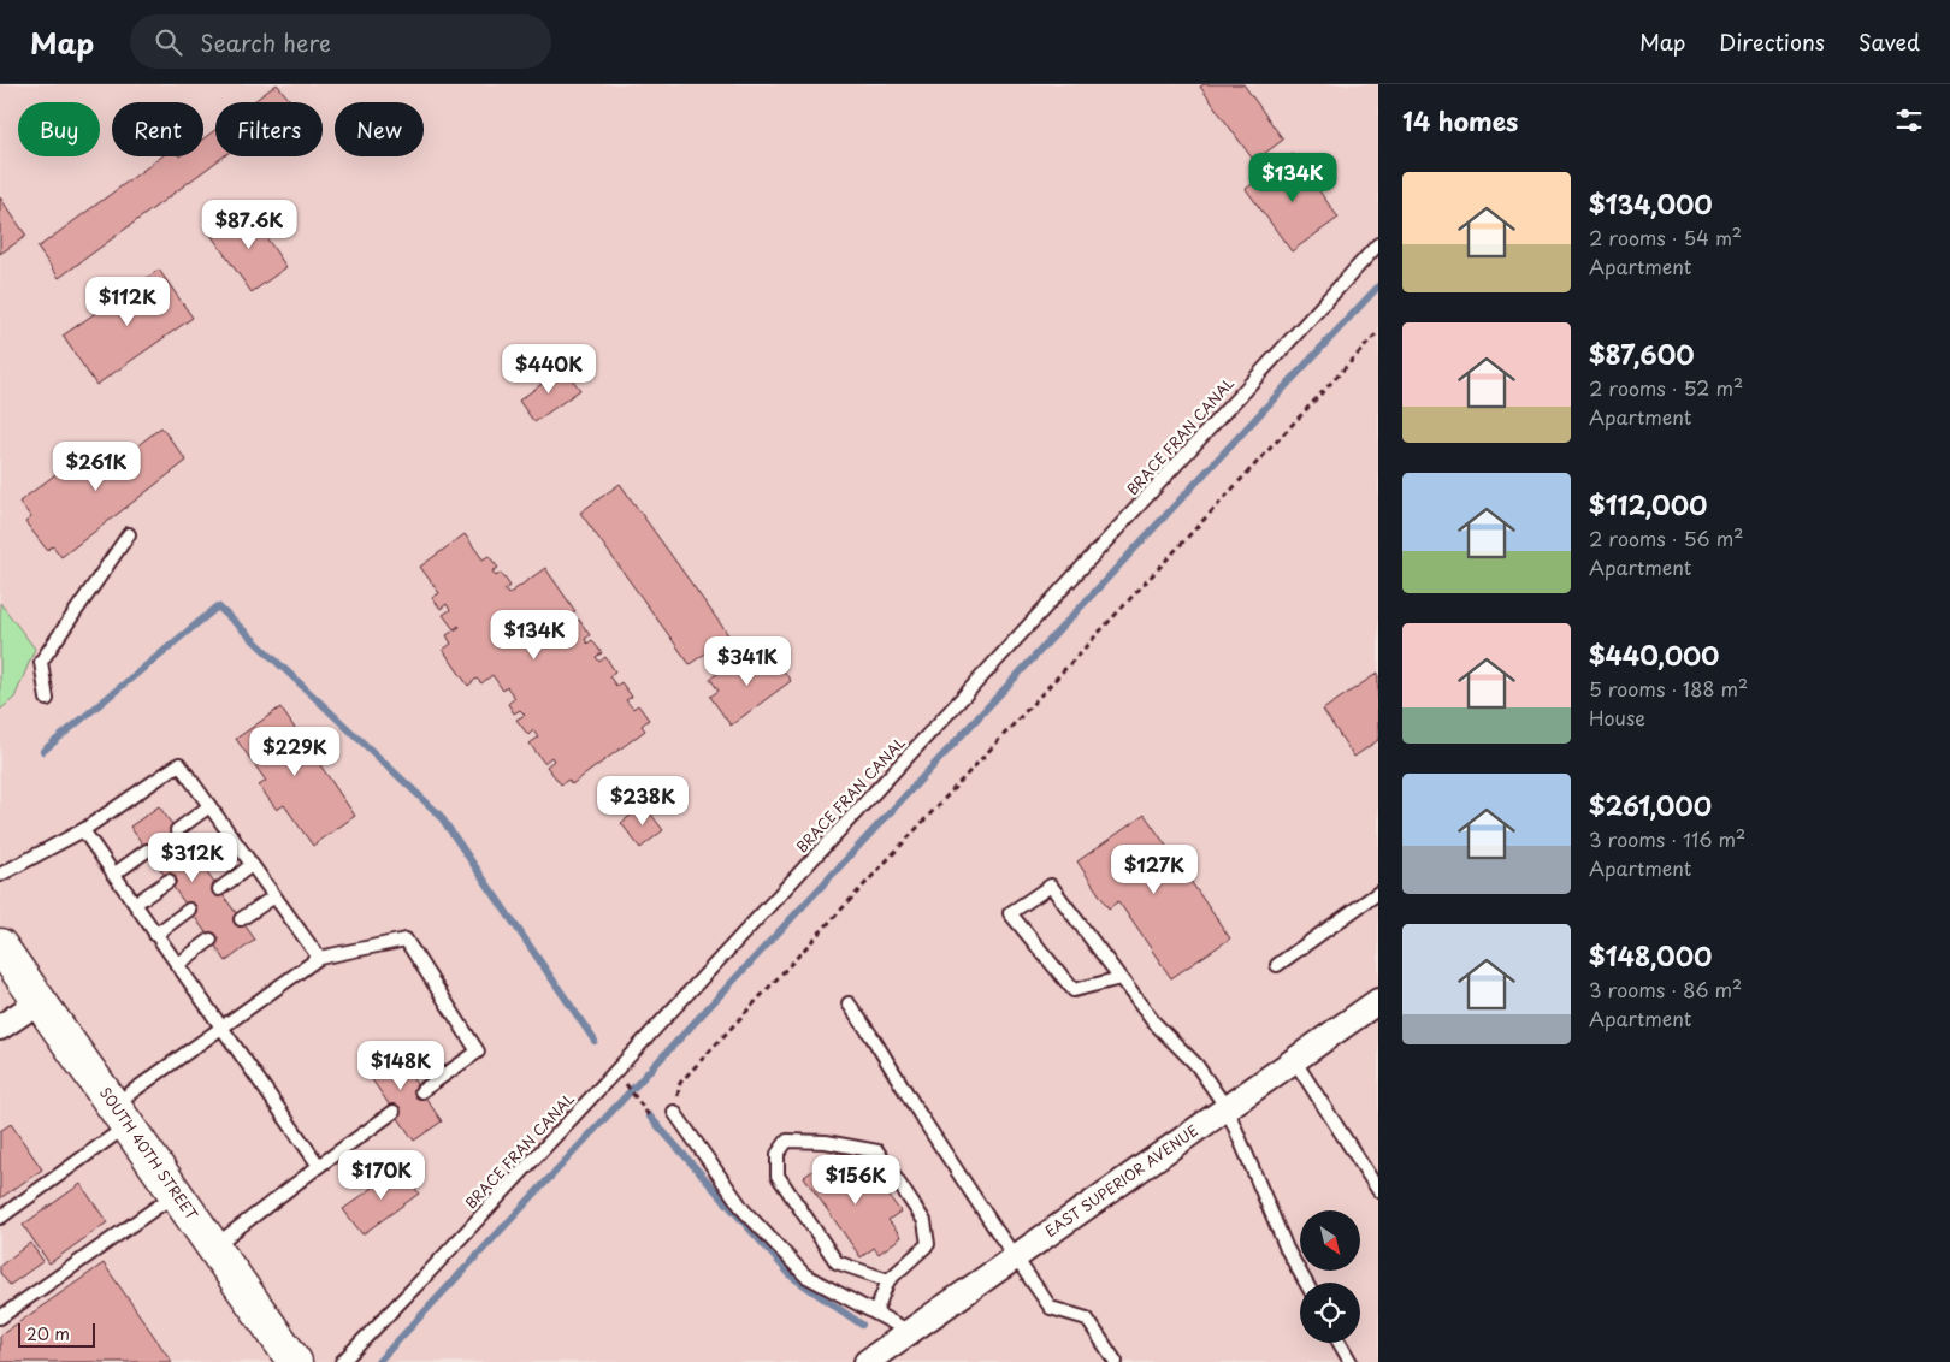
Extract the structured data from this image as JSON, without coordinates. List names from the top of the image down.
{
  "streets": {
    "main road": ["SOUTH 40TH STREET"],
    "street": ["EAST SUPERIOR AVENUE"],
    "lane": ["BRACE FRAN CANAL"]
  },
  "scale_bar": "20 m",
  "north": "bottom right",
  "page": {
    "header": "Map",
    "search": "Search here",
    "nav": ["Map", "Directions", "Saved"],
    "heading": "14 homes",
    "chip": [
      "Buy",
      "Rent",
      "Filters",
      "New"
    ],
    "price": [
      "$134K",
      "$87.6K",
      "$112K",
      "$440K",
      "$261K",
      "$134K",
      "$341K",
      "$229K",
      "$238K",
      "$312K",
      "$127K",
      "$148K",
      "$170K",
      "$156K"
    ],
    "list": [
      {
        "name": "$134,000",
        "note": "2 rooms · 54 m² · Apartment"
      },
      {
        "name": "$87,600",
        "note": "2 rooms · 52 m² · Apartment"
      },
      {
        "name": "$112,000",
        "note": "2 rooms · 56 m² · Apartment"
      },
      {
        "name": "$440,000",
        "note": "5 rooms · 188 m² · House"
      },
      {
        "name": "$261,000",
        "note": "3 rooms · 116 m² · Apartment"
      },
      {
        "name": "$148,000",
        "note": "3 rooms · 86 m² · Apartment"
      }
    ],
    "scale": "20 m"
  }
}
